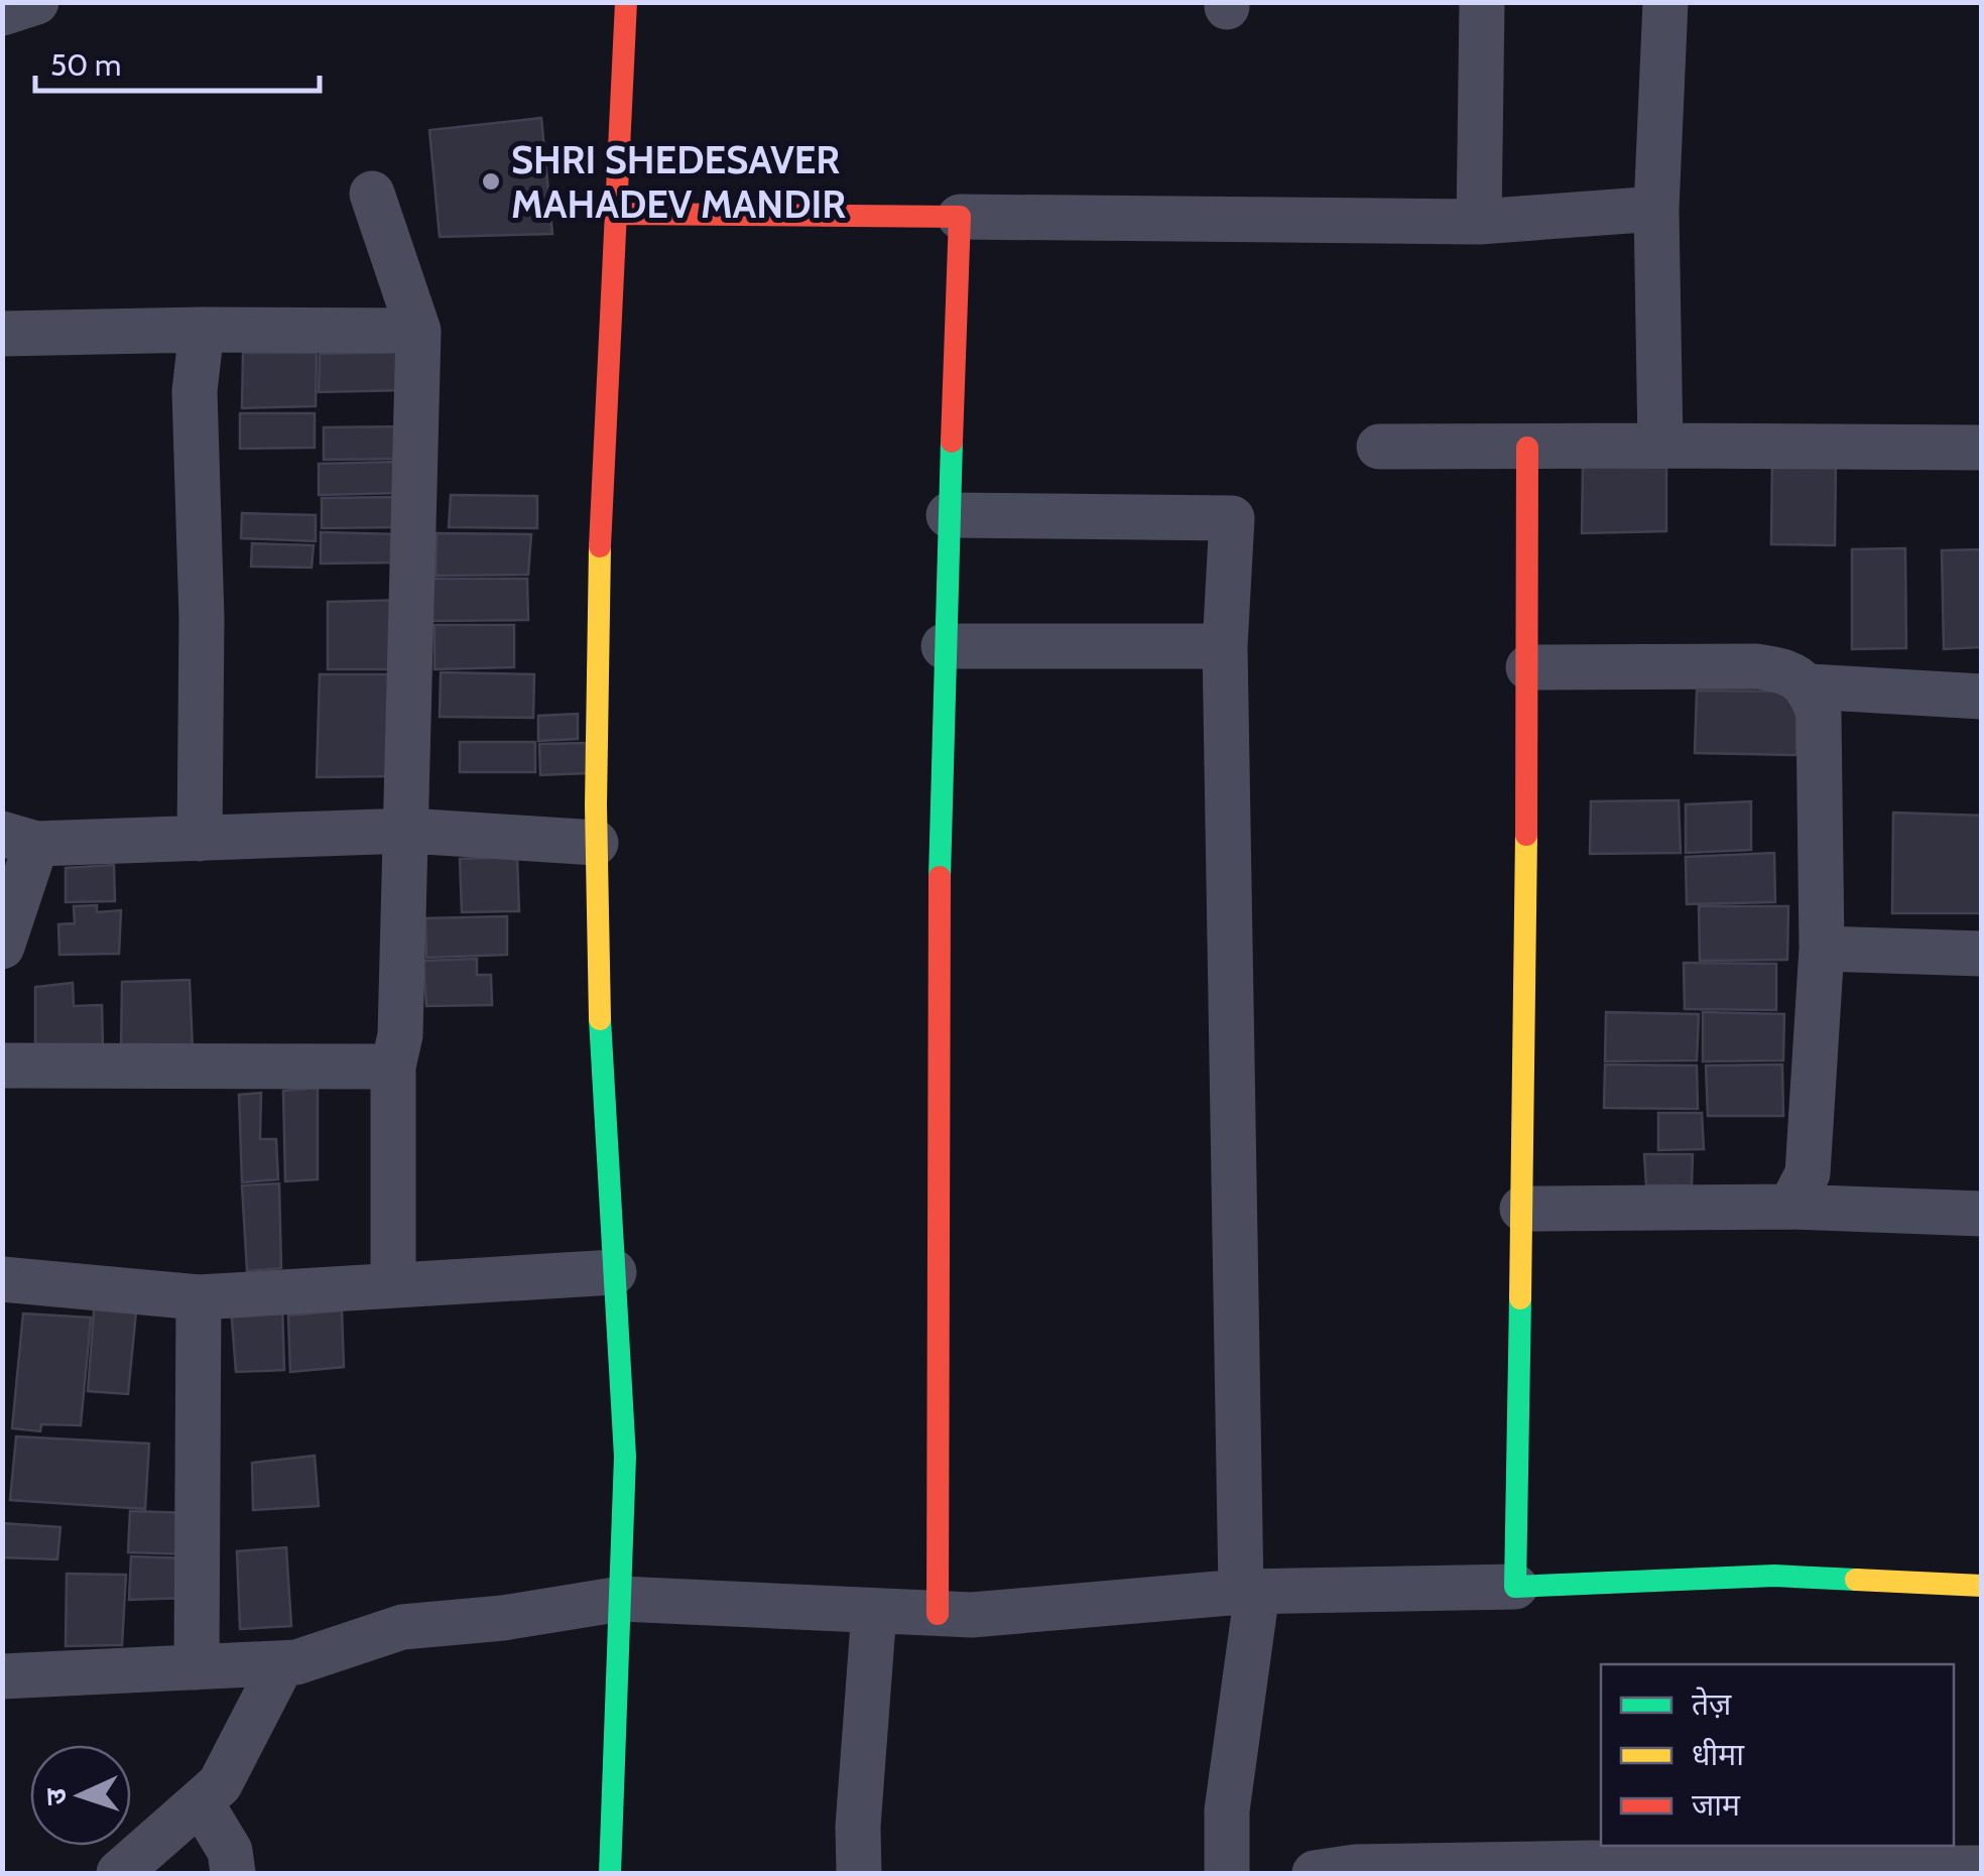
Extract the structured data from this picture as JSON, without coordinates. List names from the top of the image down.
{
  "places": ["SHRI SHEDESAVER MAHADEV MANDIR"],
  "legend": ["तेज़", "धीमा", "जाम"],
  "scale_bar": "50 m",
  "north": "left"
}
